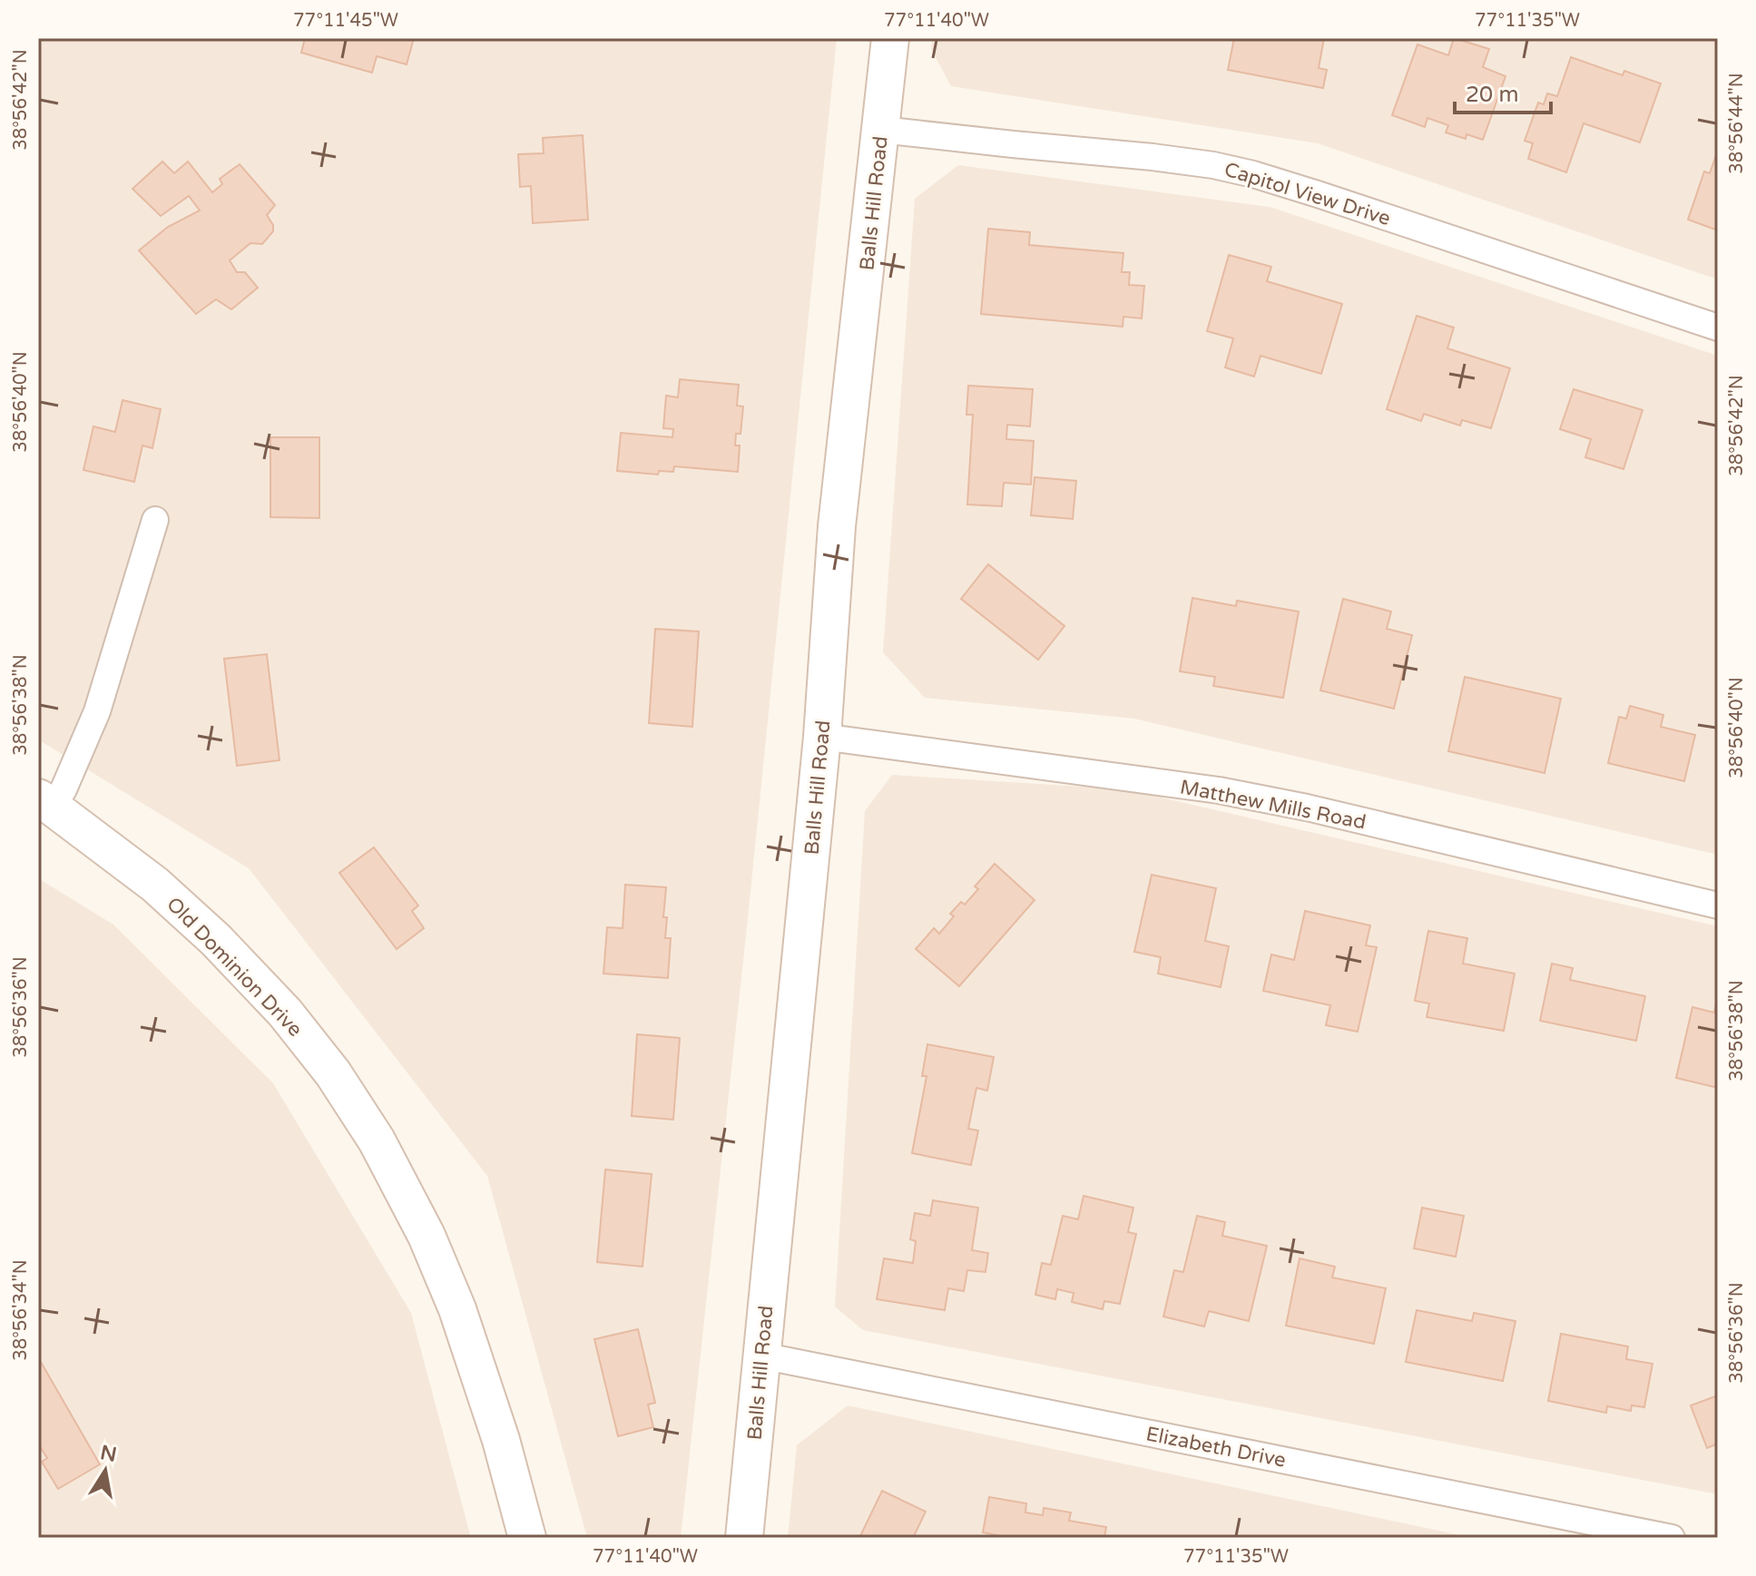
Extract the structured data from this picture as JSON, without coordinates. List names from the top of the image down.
{
  "streets": {
    "street": [
      "Capitol View Drive",
      "Balls Hill Road",
      "Matthew Mills Road",
      "Old Dominion Drive",
      "Elizabeth Drive"
    ]
  },
  "crossings": [
    ["Capitol View Drive", "Balls Hill Road"],
    ["Balls Hill Road", "Matthew Mills Road"],
    ["Balls Hill Road", "Elizabeth Drive"]
  ],
  "scale_bar": "20 m",
  "north": "top",
  "coordinates": [
    "77°11'45\"W",
    "77°11'40\"W",
    "77°11'35\"W",
    "38°56'42\"N",
    "38°56'44\"N",
    "38°56'40\"N",
    "38°56'38\"N",
    "38°56'36\"N",
    "38°56'34\"N"
  ]
}
